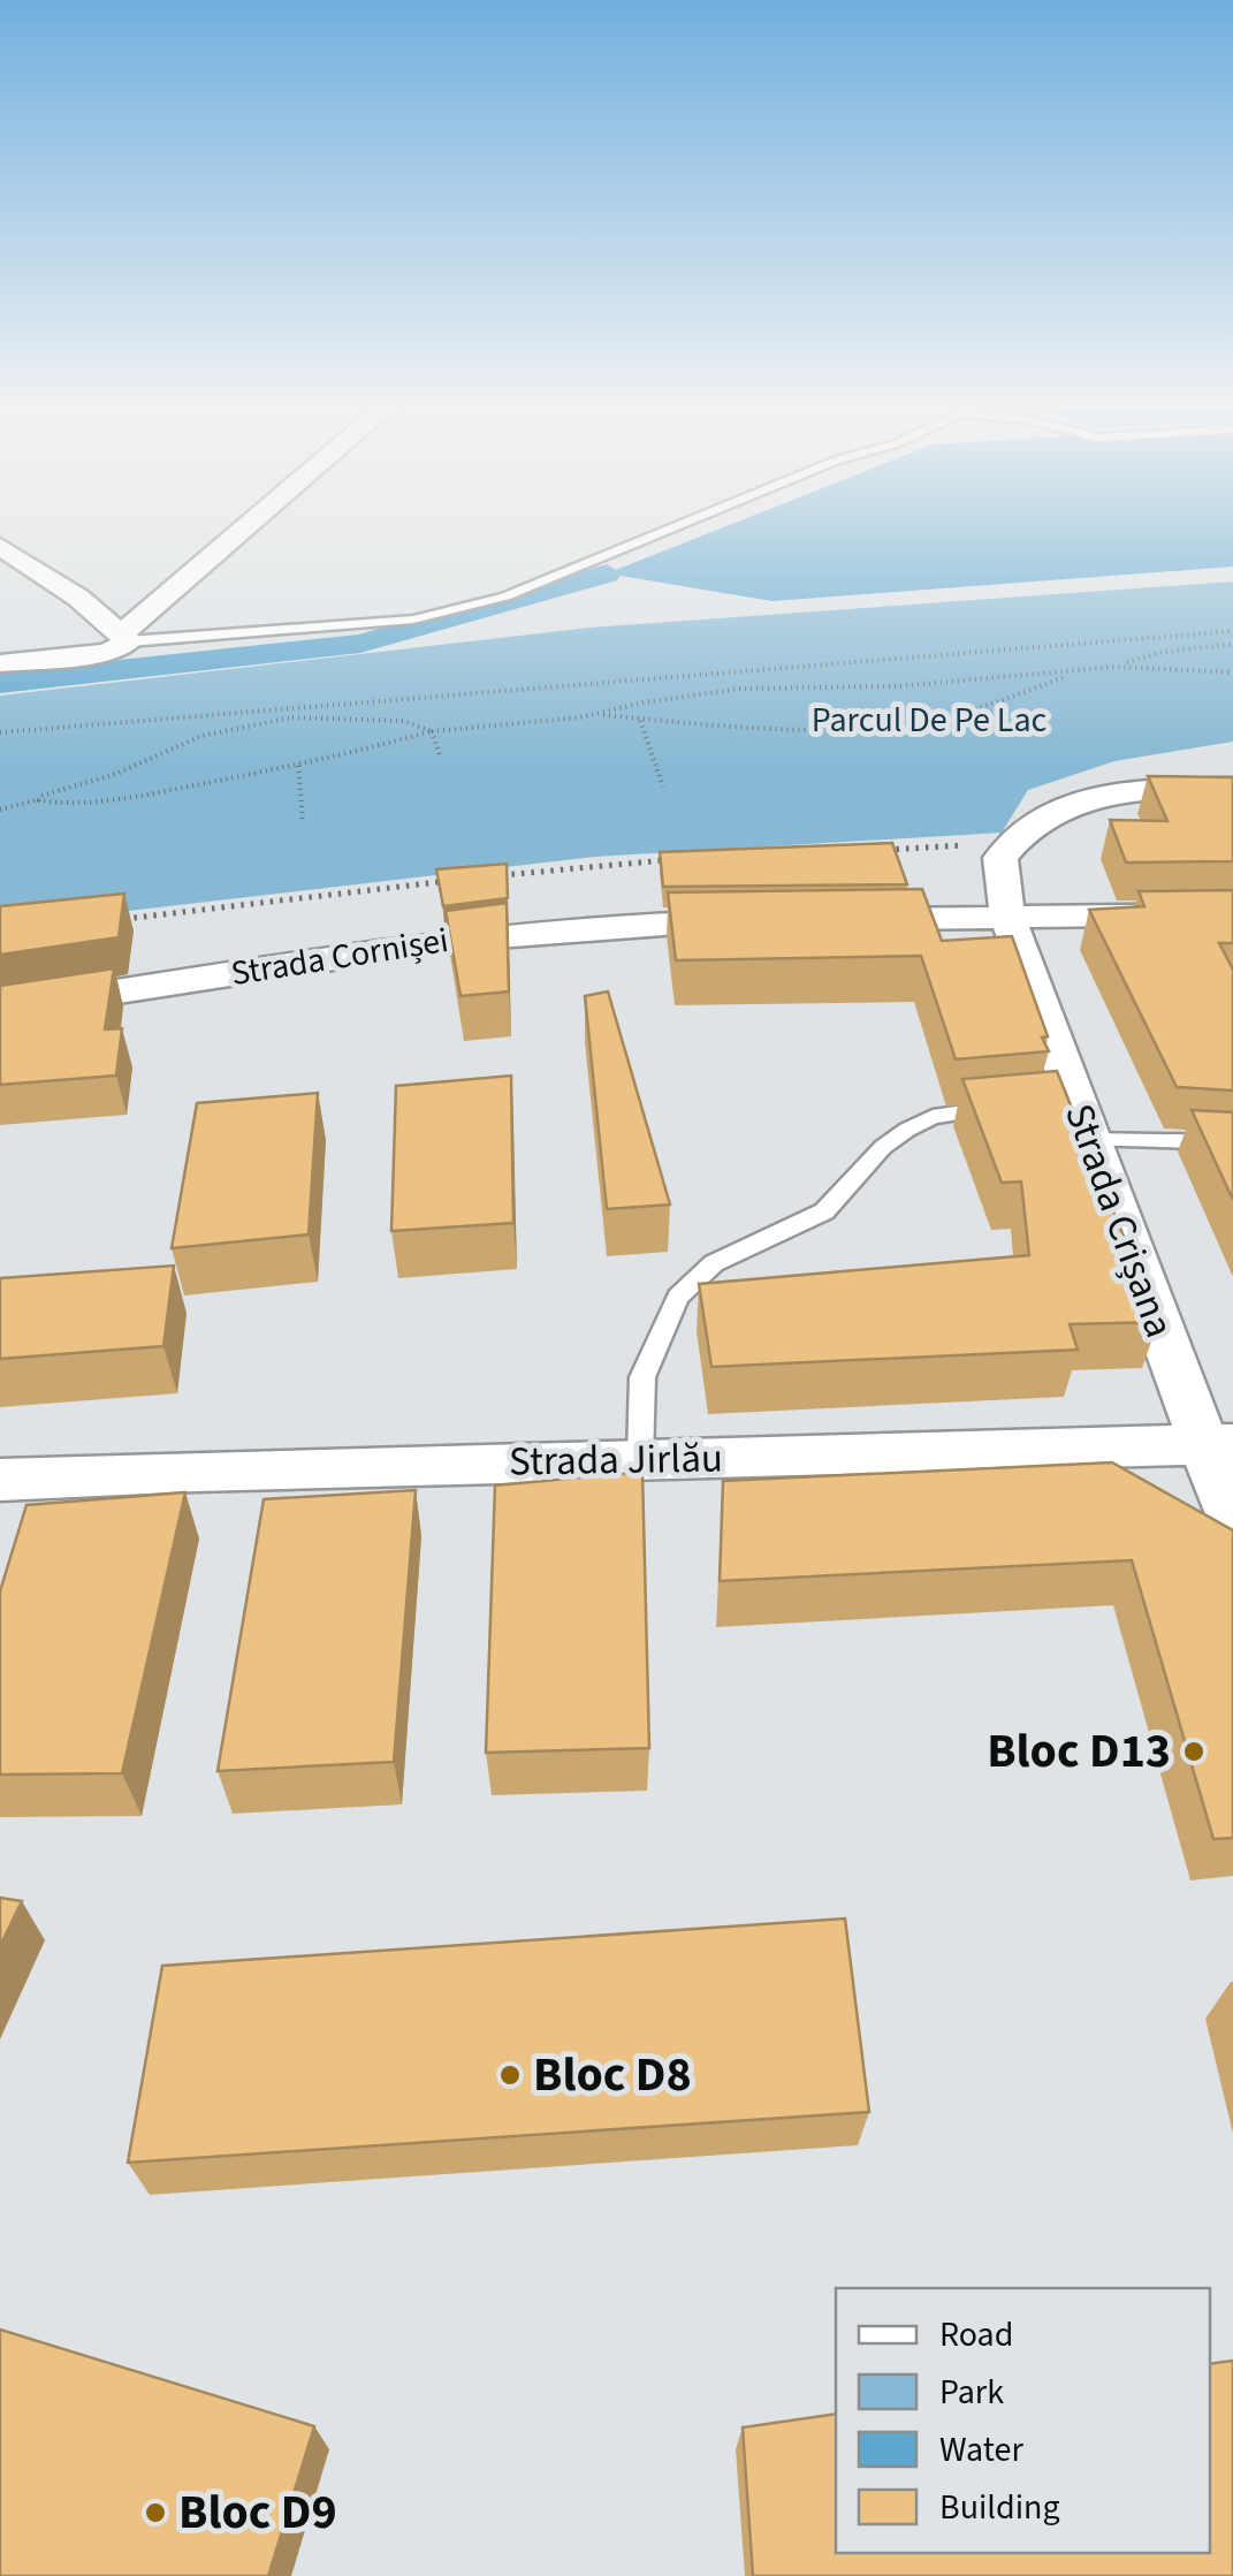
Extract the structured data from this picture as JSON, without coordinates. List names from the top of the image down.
{
  "streets": {
    "street": ["Strada Cornișei", "Strada Crișana", "Strada Jirlău"]
  },
  "crossings": [
    ["Strada Crișana", "Strada Jirlău"]
  ],
  "parks": ["Parcul De Pe Lac"],
  "places": ["Bloc D13", "Bloc D8", "Bloc D9"],
  "legend": [
    "Road",
    "Park",
    "Water",
    "Building"
  ]
}
